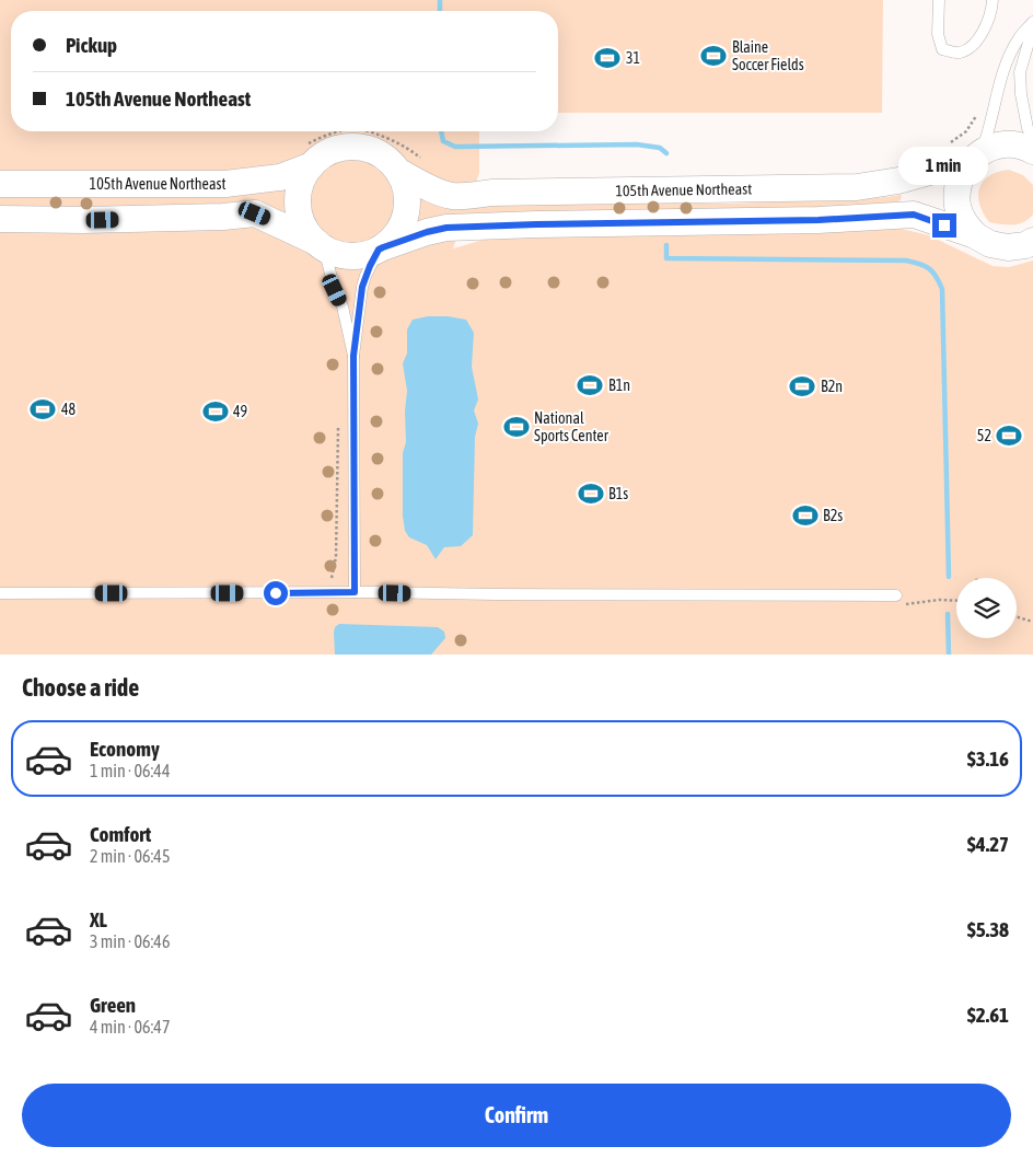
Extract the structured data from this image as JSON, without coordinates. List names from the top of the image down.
{
  "streets": {
    "street": ["105th Avenue Northeast"]
  },
  "places": {
    "sports": [
      "Blaine Soccer Fields",
      "31",
      "B1n",
      "B2n",
      "48",
      "49",
      "National Sports Center",
      "52",
      "B1s",
      "B2s"
    ]
  },
  "page": {
    "banner": ["Pickup", "105th Avenue Northeast"],
    "bubble": "1 min",
    "heading": "Choose a ride",
    "list": [
      {
        "name": "Economy",
        "note": "1 min · 06:44",
        "value": "$3.16"
      },
      {
        "name": "Comfort",
        "note": "2 min · 06:45",
        "value": "$4.27"
      },
      {
        "name": "XL",
        "note": "3 min · 06:46",
        "value": "$5.38"
      },
      {
        "name": "Green",
        "note": "4 min · 06:47",
        "value": "$2.61"
      }
    ],
    "buttons": "Confirm"
  }
}
